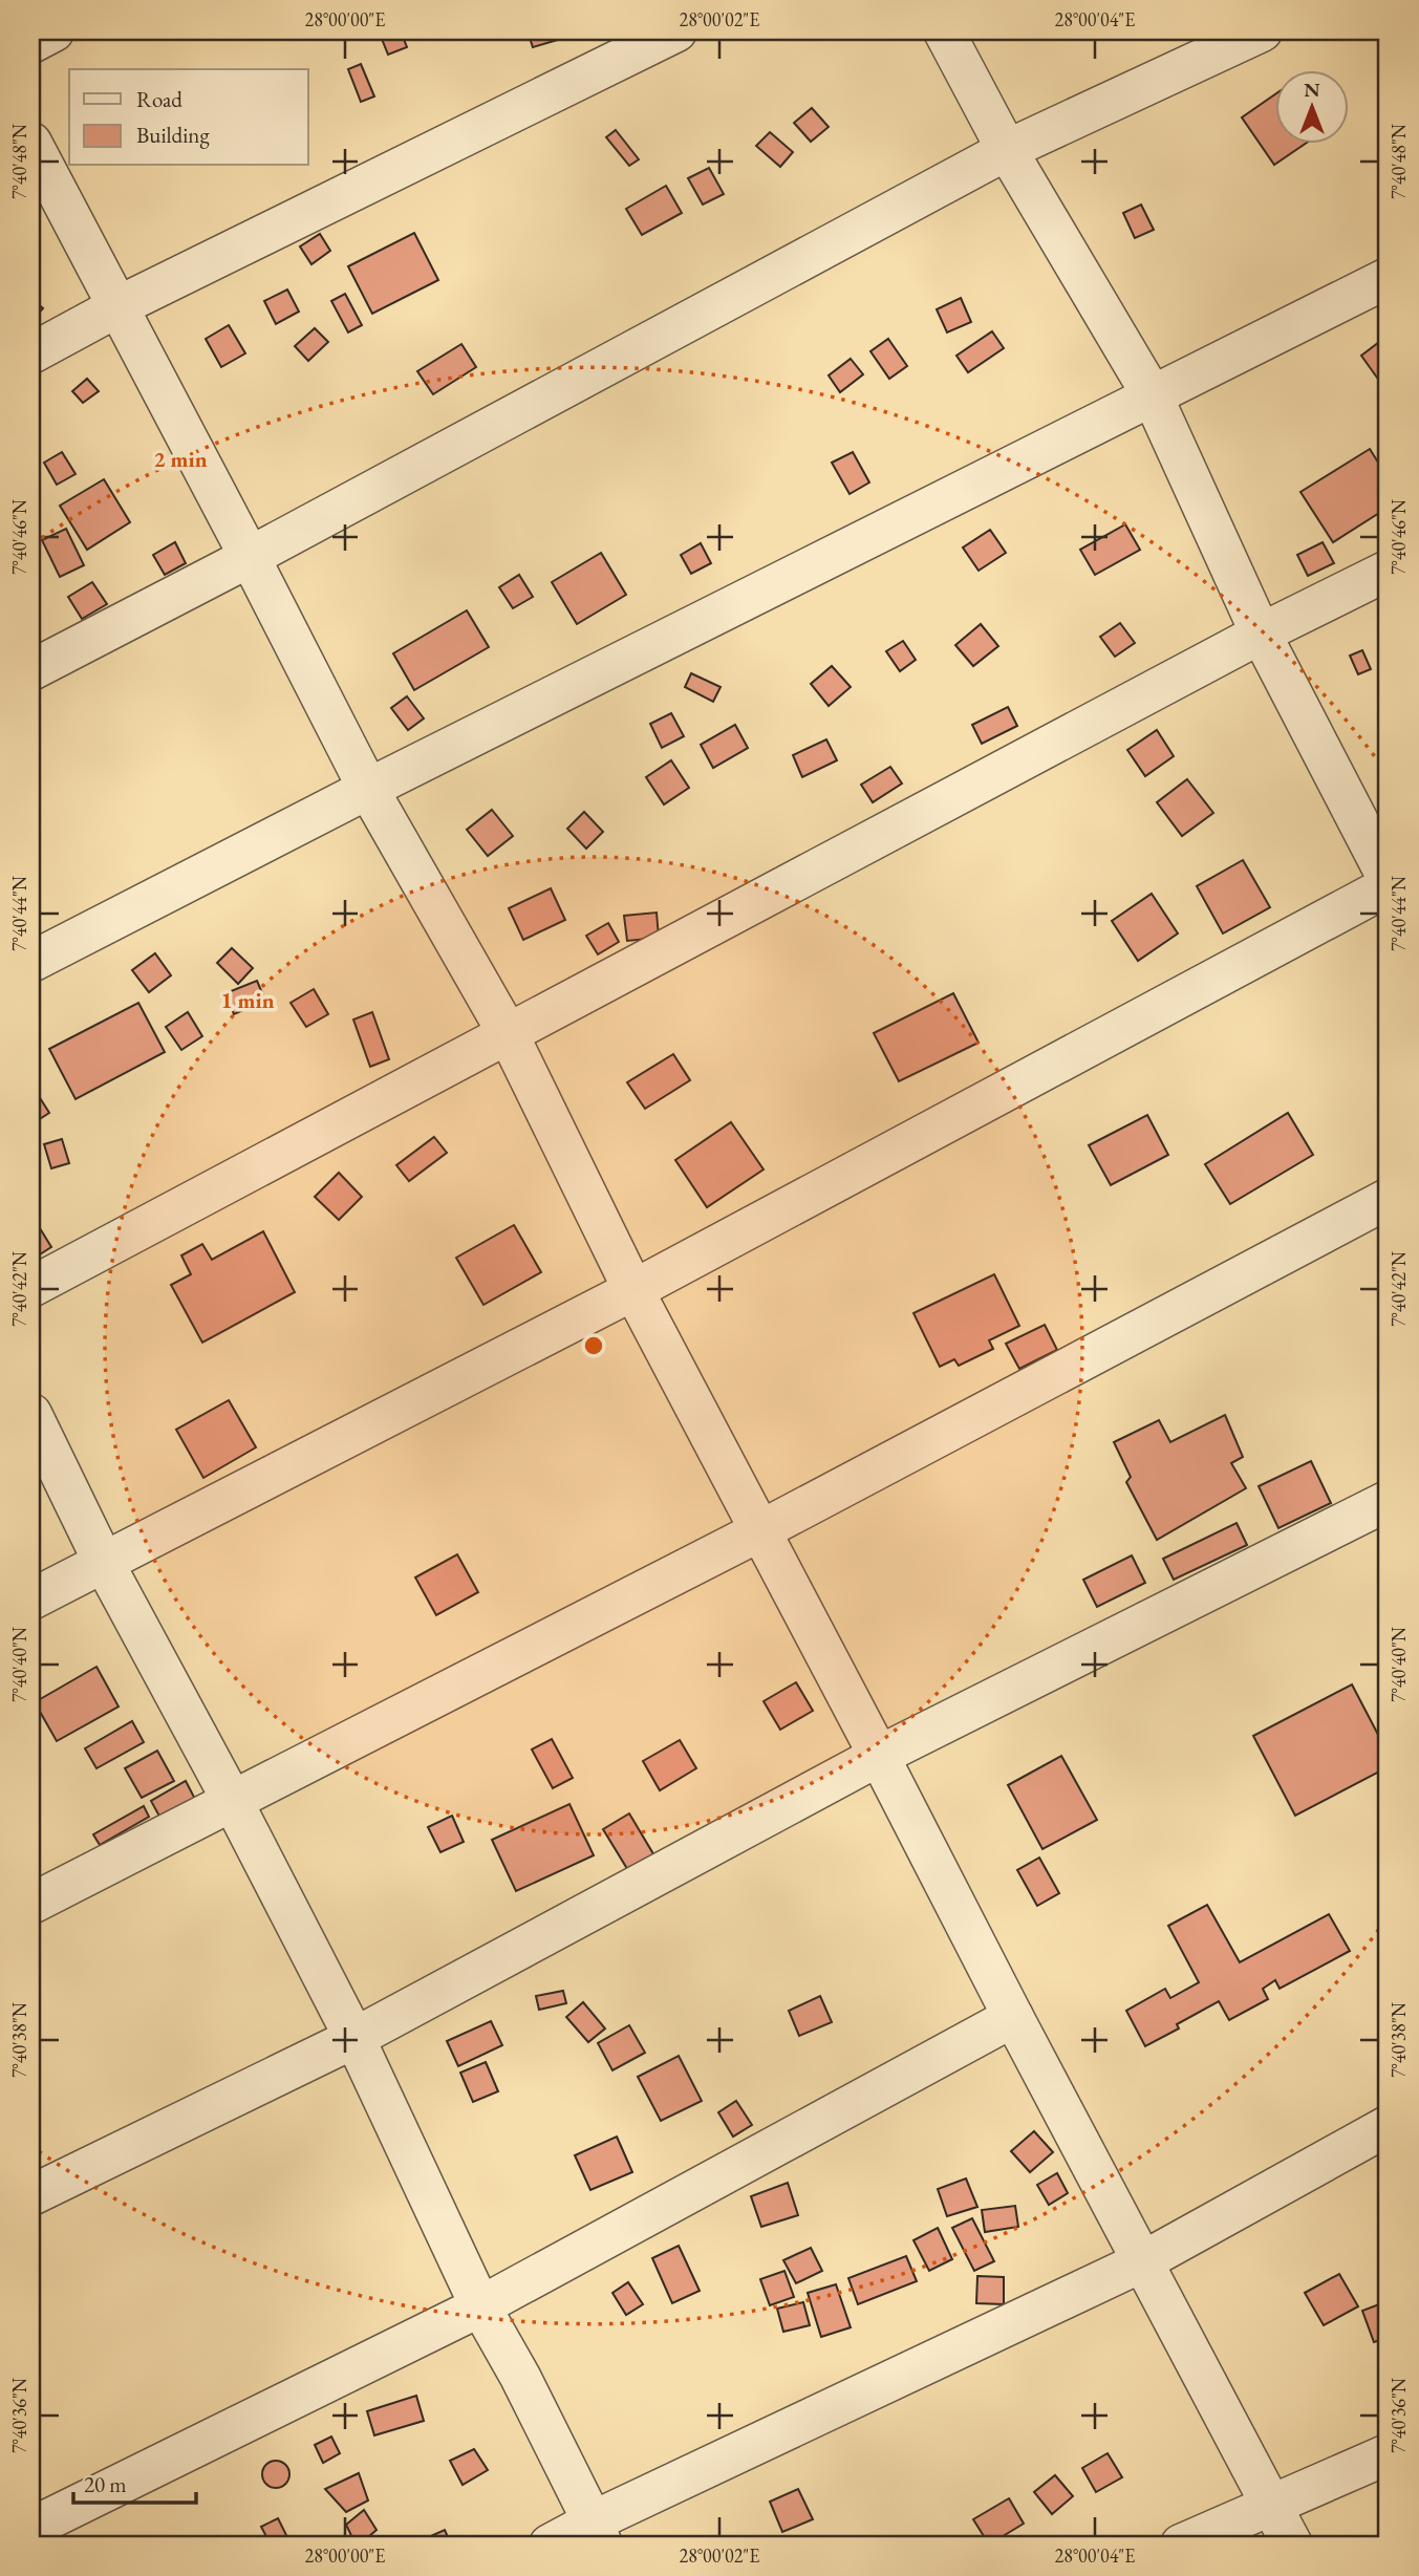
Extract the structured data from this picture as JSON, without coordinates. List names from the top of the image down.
{
  "legend": ["Road", "Building"],
  "scale_bar": "20 m",
  "north": "top",
  "coordinates": [
    "28°00'00\"E",
    "28°00'02\"E",
    "28°00'04\"E",
    "7°40'48\"N",
    "7°40'46\"N",
    "7°40'44\"N",
    "7°40'42\"N",
    "7°40'40\"N",
    "7°40'38\"N",
    "7°40'36\"N"
  ],
  "rings": ["2 min", "1 min"]
}
